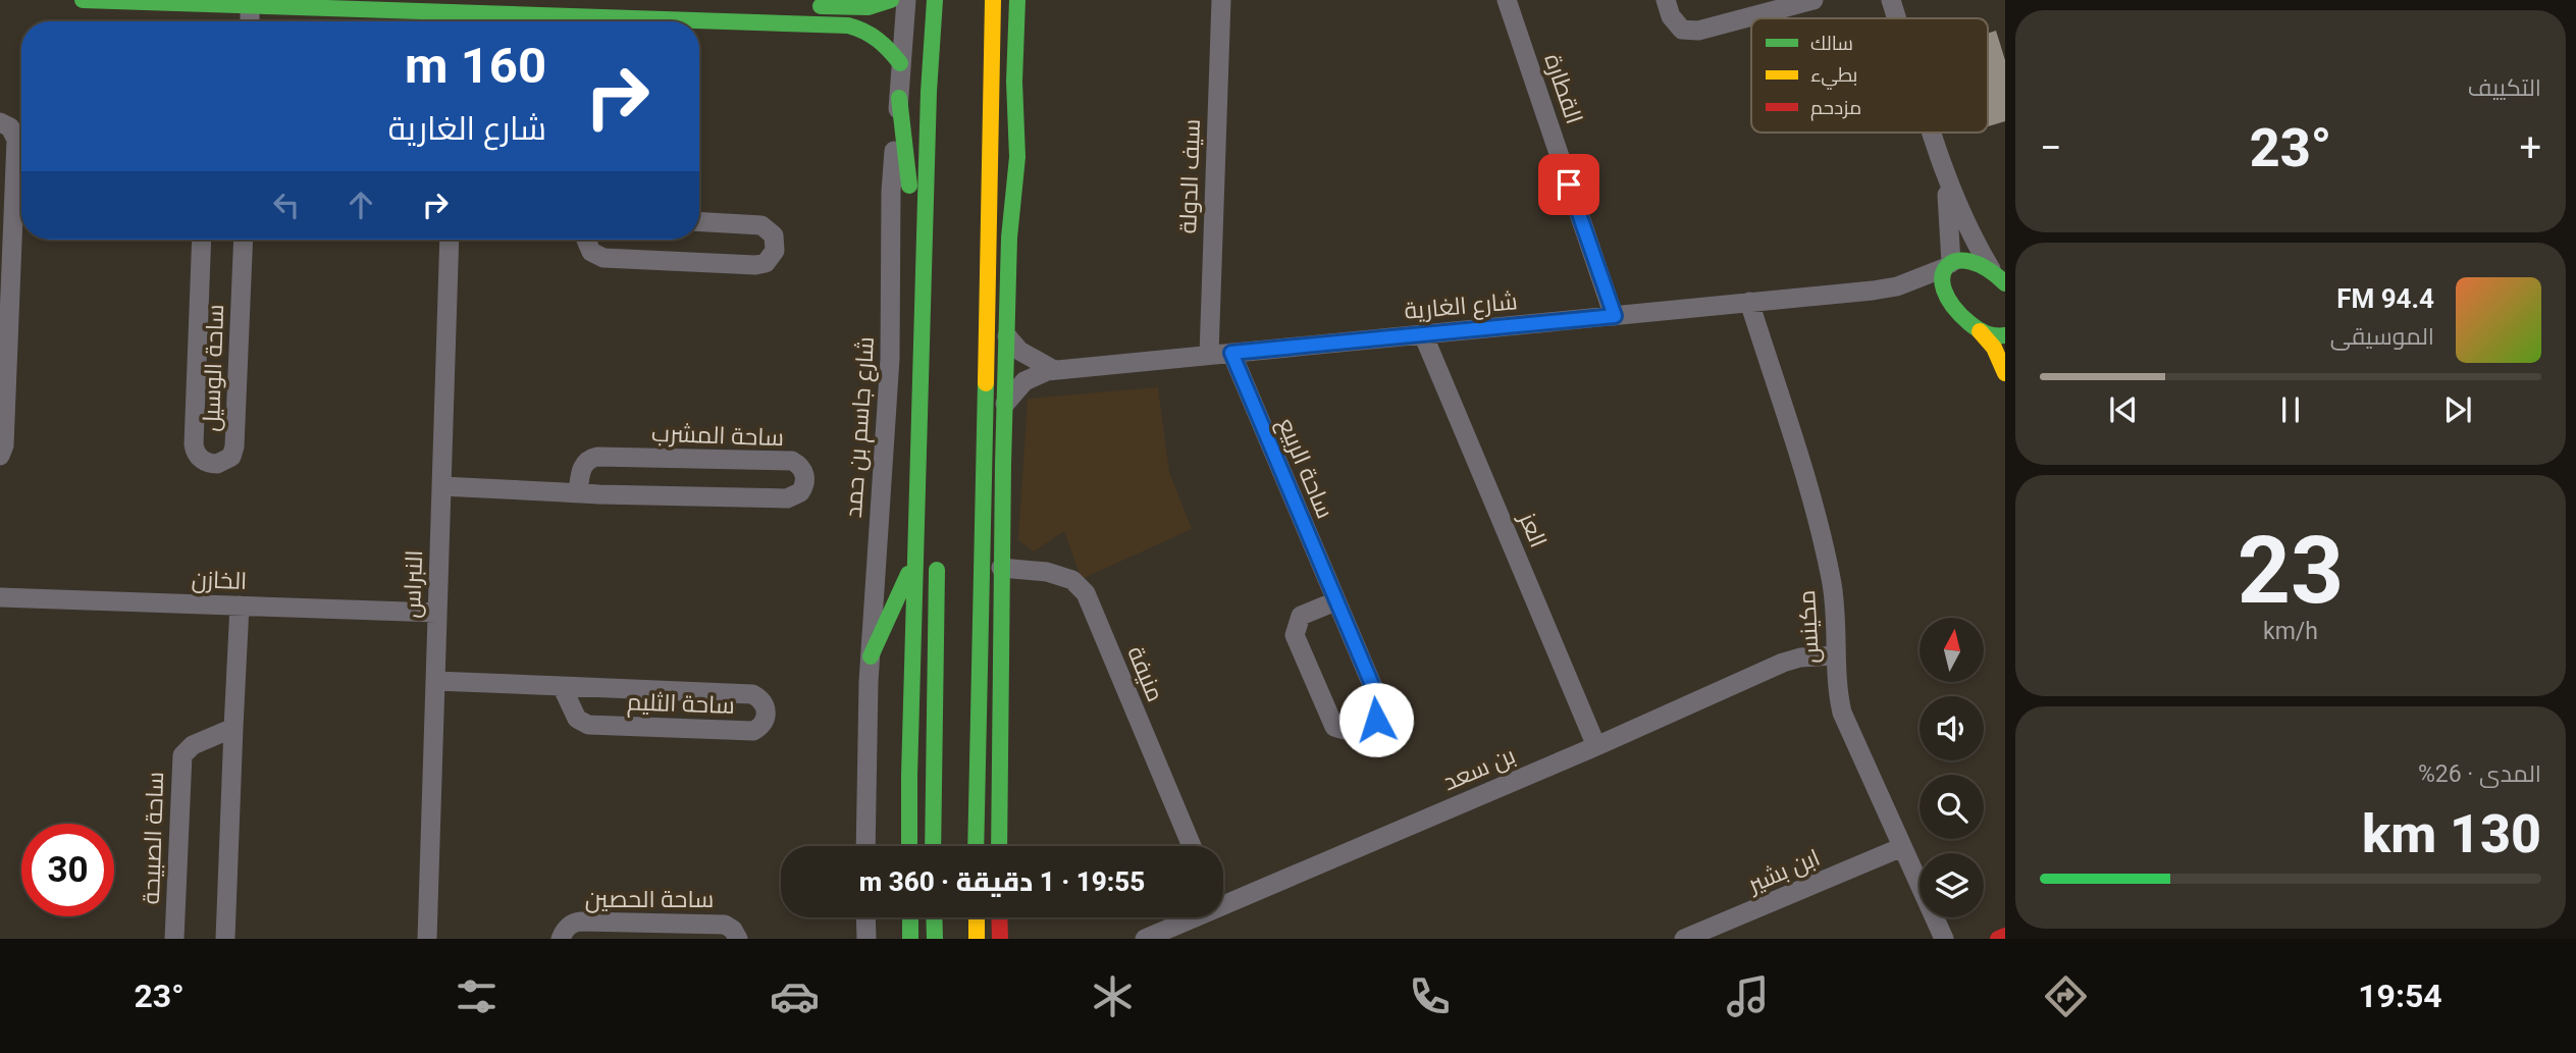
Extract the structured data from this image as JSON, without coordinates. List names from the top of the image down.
{
  "streets": {
    "street": [
      "القطارة",
      "سيف الدولة",
      "شارع الغارية",
      "ساحة الوسيل",
      "شارع جاسم بن حمد",
      "ساحة المشرب",
      "ساحة الربيع",
      "العز",
      "الخازن",
      "النبراس",
      "مكينس",
      "منيفة",
      "ساحة الثليم",
      "بن سعد",
      "ساحة الصبيحة",
      "ابن بشير",
      "ساحة الحصين"
    ]
  },
  "crossings": [
    ["القطارة", "شارع الغارية"],
    ["سيف الدولة", "شارع الغارية"],
    ["شارع الغارية", "ساحة الربيع"],
    ["شارع الغارية", "العز"],
    ["شارع الغارية", "مكينس"],
    ["ساحة المشرب", "النبراس"],
    ["العز", "بن سعد"],
    ["الخازن", "النبراس"],
    ["النبراس", "ساحة الثليم"],
    ["مكينس", "بن سعد"],
    ["مكينس", "ابن بشير"]
  ],
  "legend": ["سالك", "بطيء", "مزدحم"],
  "north": "top",
  "page": {
    "tile": [
      "التكييف",
      ["23", "km/h"],
      ["المدى · 26%", "130 km"]
    ],
    "turn": ["160 m", "شارع الغارية"],
    "heat": ["−", "23°", "+"],
    "song": ["94.4 FM", "الموسيقى"],
    "limit": "30",
    "trip": "19:55 · 1 دقيقة · 360 m",
    "tabs": ["19:54", "23°"]
  }
}
